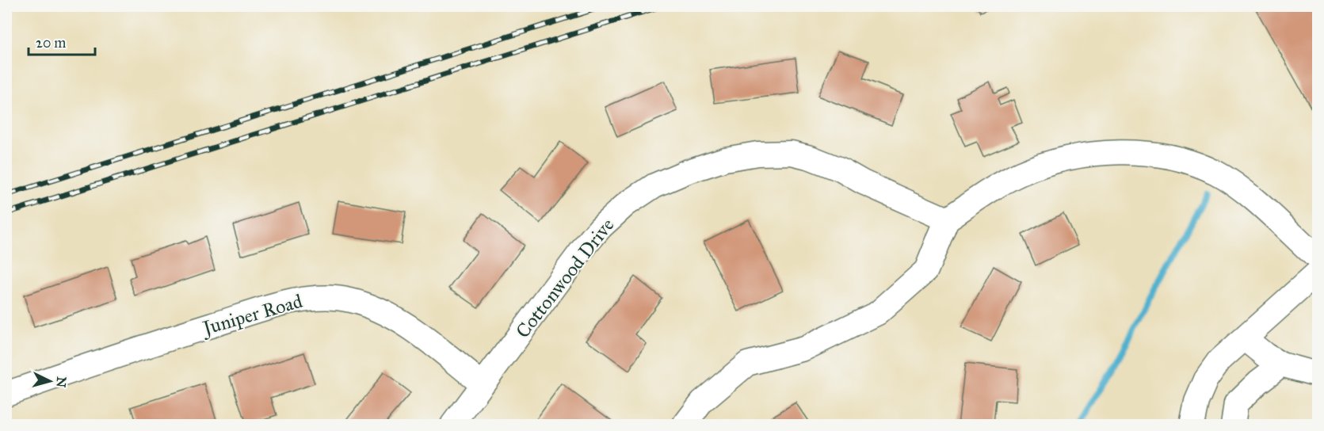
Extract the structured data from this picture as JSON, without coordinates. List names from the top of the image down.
{
  "streets": {
    "street": ["Cottonwood Drive", "Juniper Road"]
  },
  "crossings": [
    ["Cottonwood Drive", "Juniper Road"]
  ],
  "scale_bar": "20 m",
  "north": "right"
}
